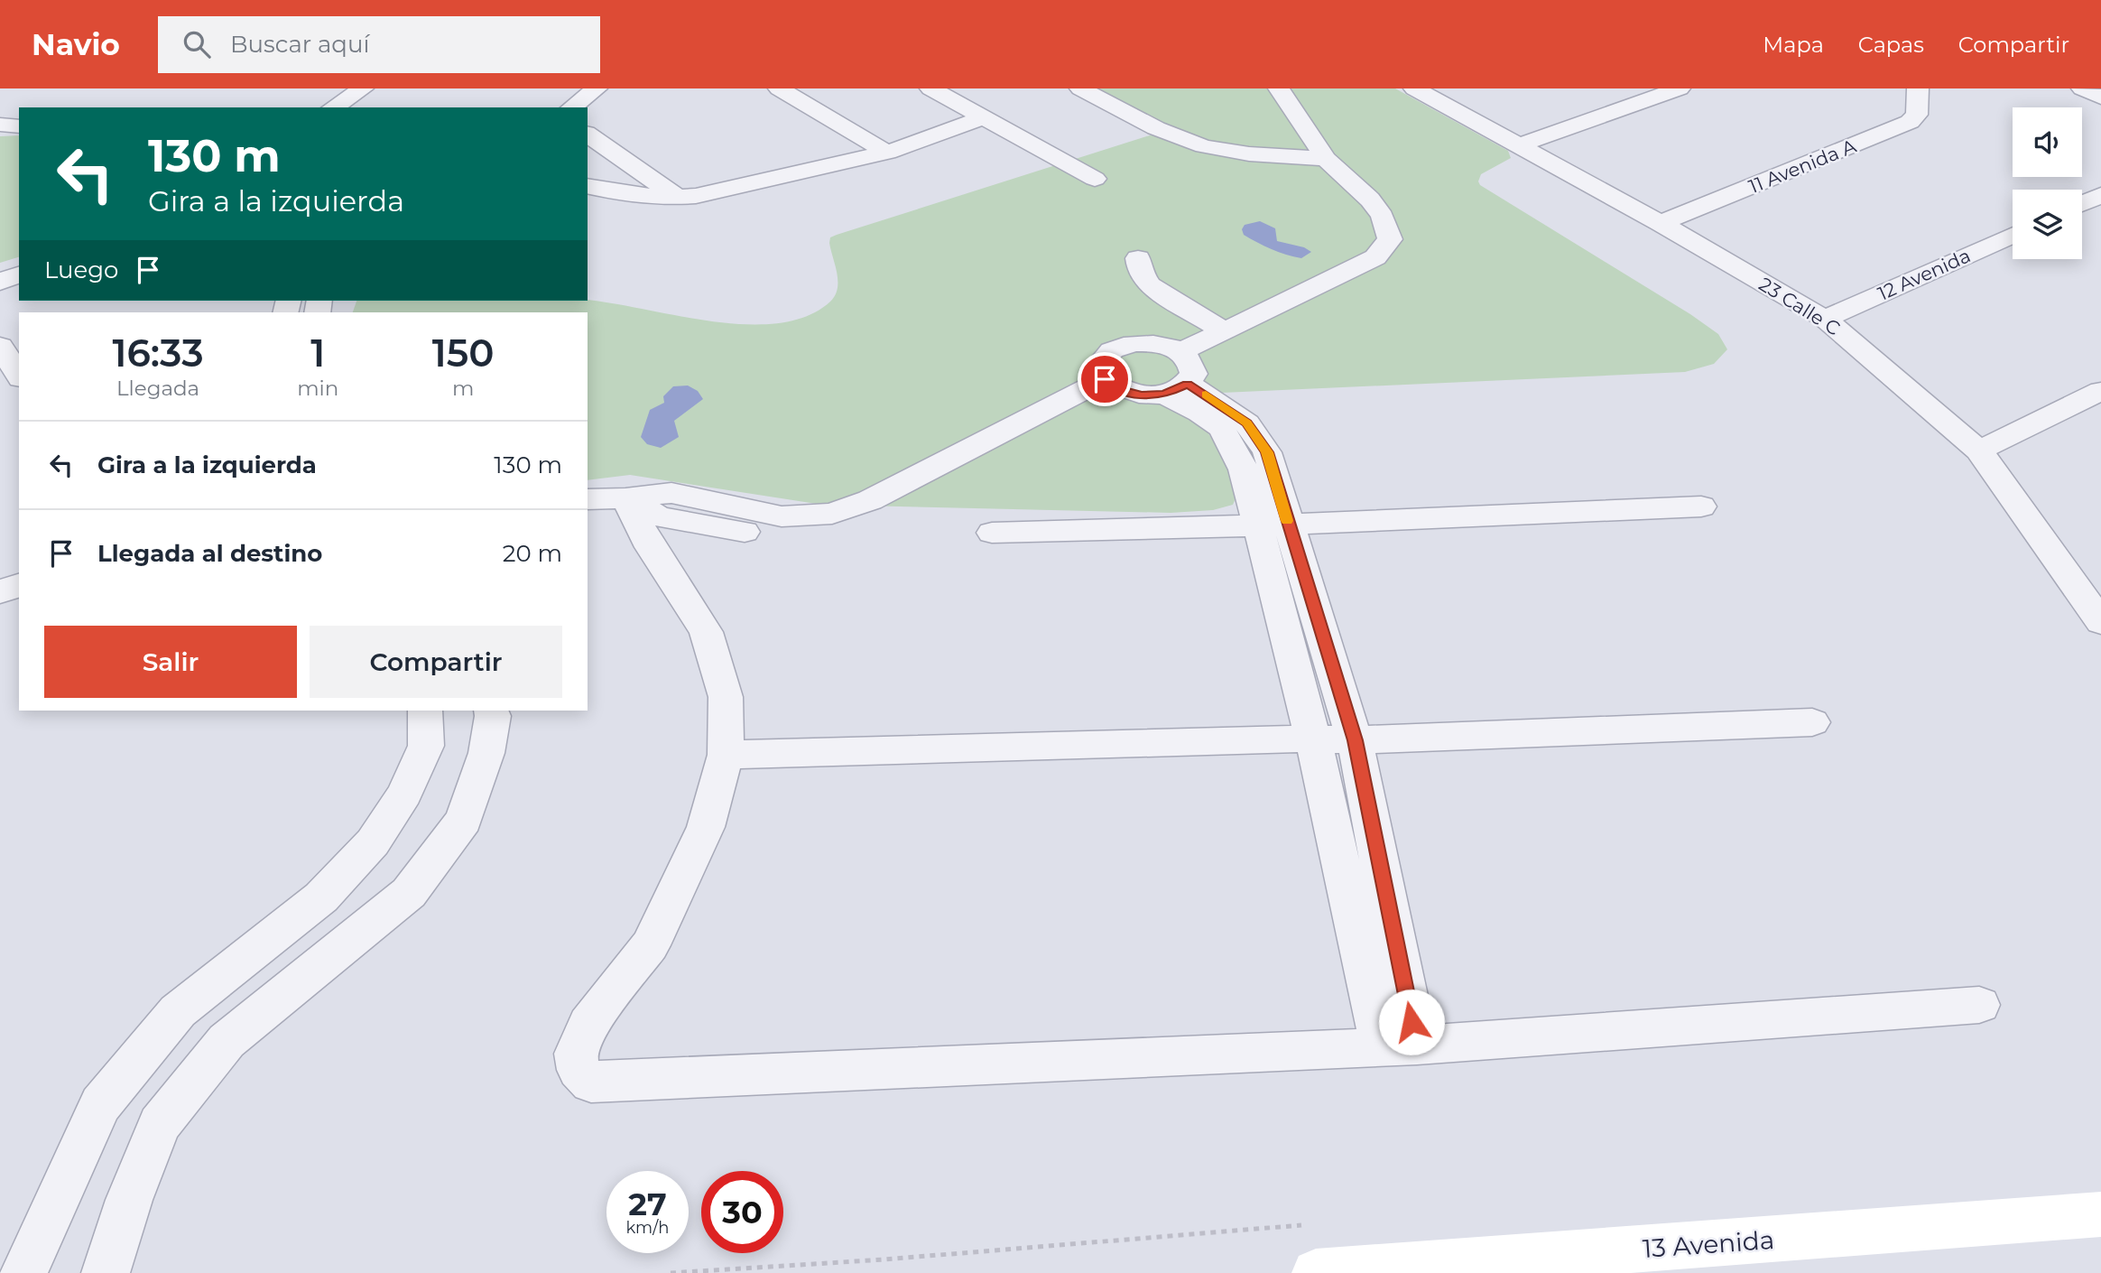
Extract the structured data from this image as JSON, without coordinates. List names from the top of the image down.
{
  "streets": {
    "street": [
      "11 Avenida A",
      "12 Avenida",
      "23 Calle C",
      "13 Avenida"
    ]
  },
  "crossings": [
    ["11 Avenida A", "23 Calle C"],
    ["12 Avenida", "23 Calle C"]
  ],
  "page": {
    "header": "Navio",
    "search": "Buscar aquí",
    "nav": ["Mapa", "Capas", "Compartir"],
    "turn": ["130 m", "Gira a la izquierda"],
    "then": "Luego",
    "eta": [
      "16:33",
      "Llegada",
      "1",
      "min",
      "150",
      "m"
    ],
    "list": [
      {
        "name": "Gira a la izquierda",
        "value": "130 m"
      },
      {
        "name": "Llegada al destino",
        "value": "20 m"
      }
    ],
    "buttons": ["Salir", "Compartir"],
    "speed": "27 km/h",
    "limit": "30"
  }
}
